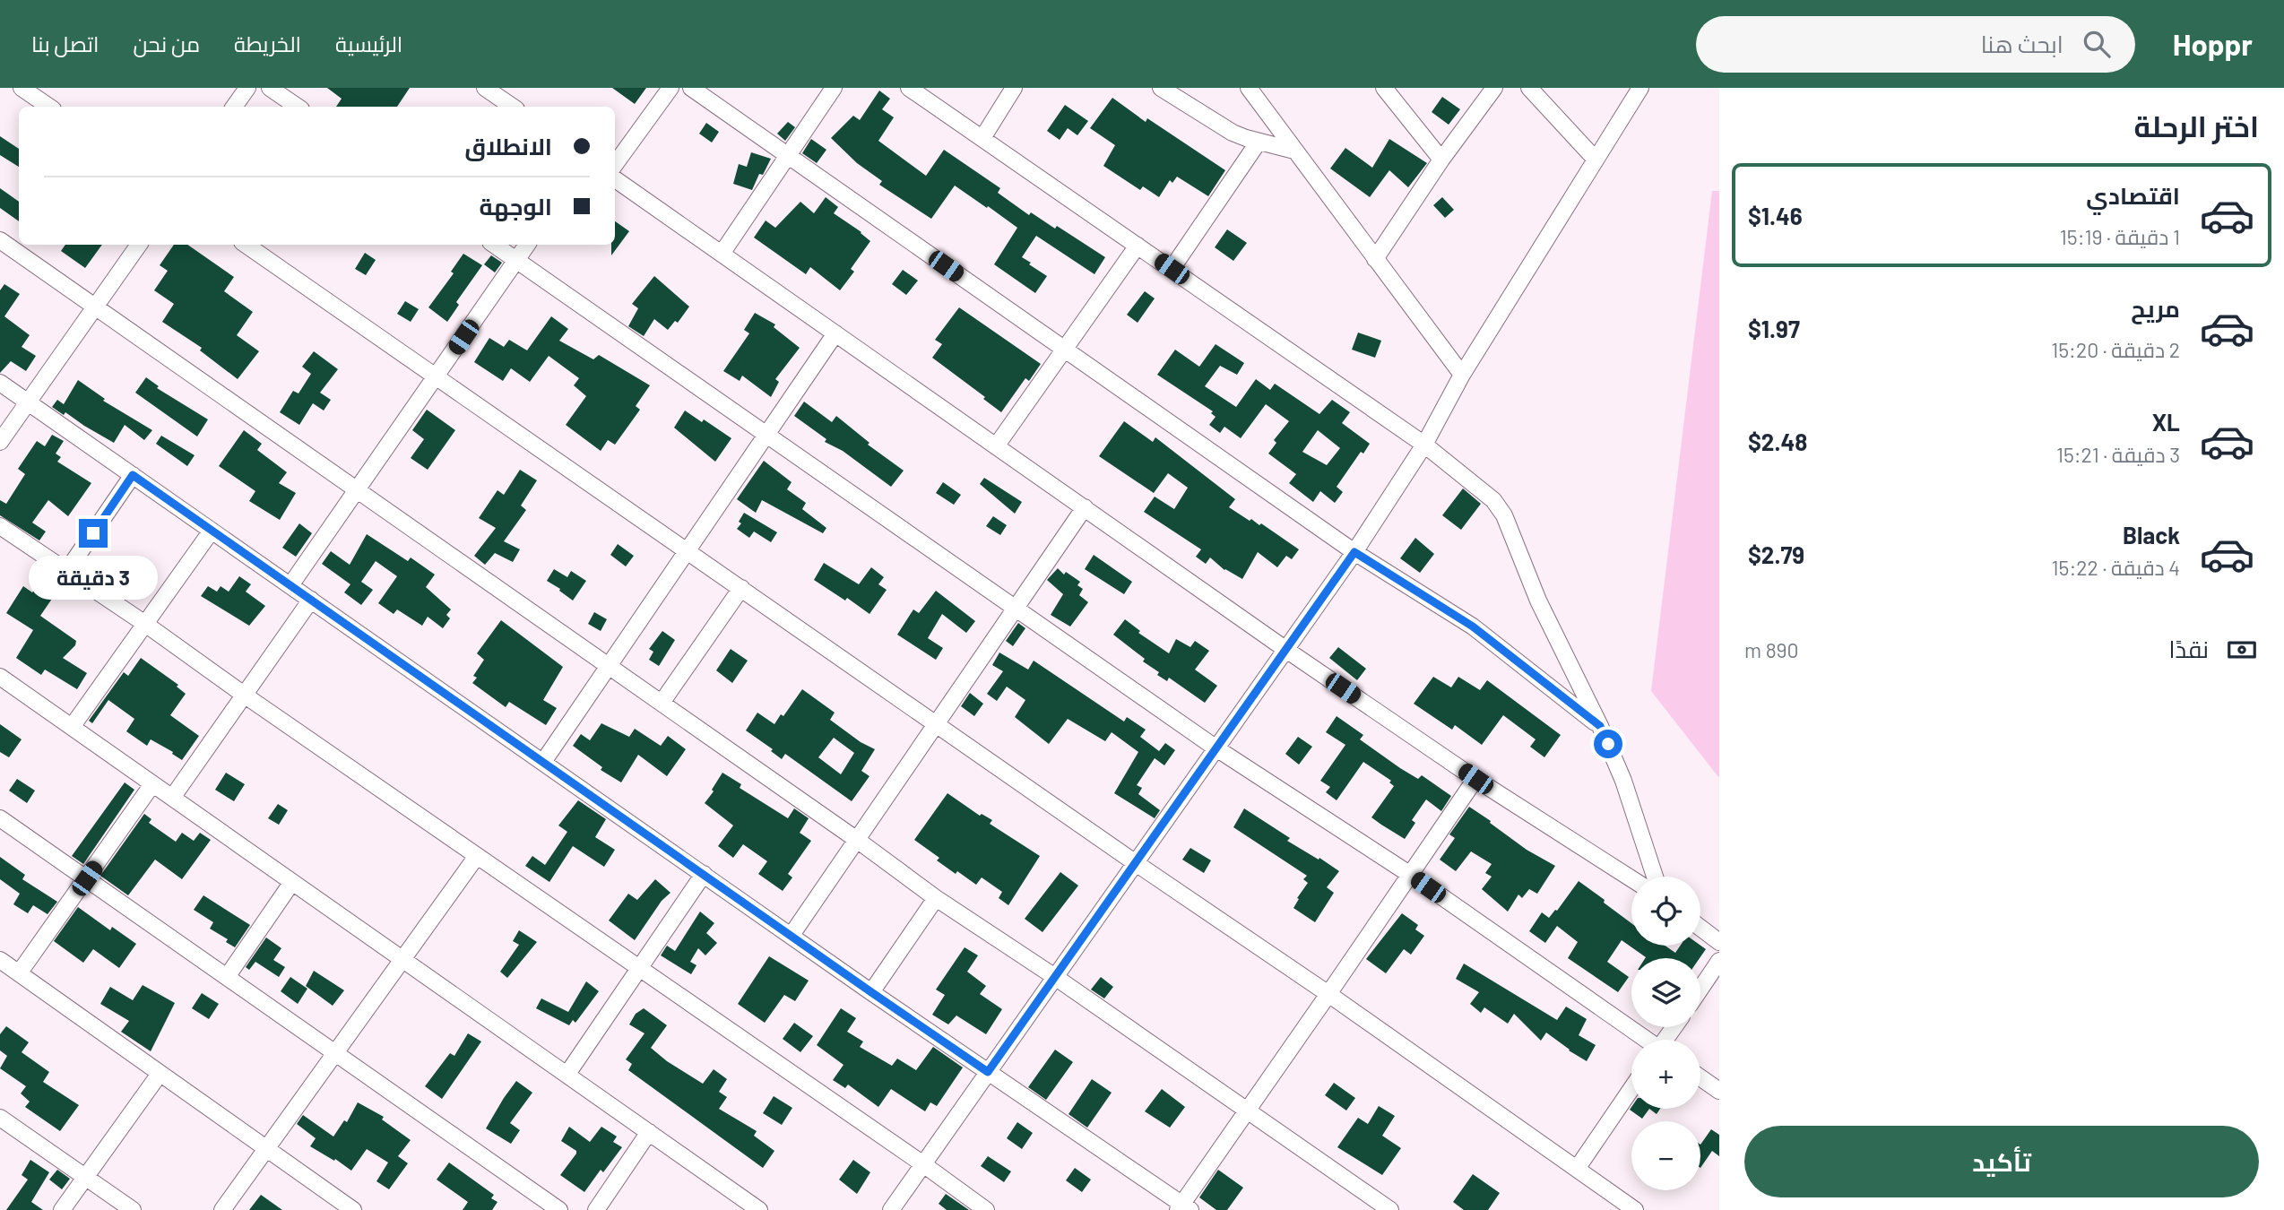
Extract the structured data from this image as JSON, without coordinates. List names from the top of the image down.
{
  "page": {
    "header": "Hoppr",
    "search": "ابحث هنا",
    "nav": [
      "الرئيسية",
      "الخريطة",
      "من نحن",
      "اتصل بنا"
    ],
    "heading": "اختر الرحلة",
    "banner": ["الانطلاق", "الوجهة"],
    "list": [
      {
        "name": "اقتصادي",
        "note": "1 دقيقة · 15:19",
        "value": "$1.46"
      },
      {
        "name": "مريح",
        "note": "2 دقيقة · 15:20",
        "value": "$1.97"
      },
      {
        "name": "XL",
        "note": "3 دقيقة · 15:21",
        "value": "$2.48"
      },
      {
        "name": "Black",
        "note": "4 دقيقة · 15:22",
        "value": "$2.79"
      }
    ],
    "bubble": "3 دقيقة",
    "pay": ["نقدًا", "890 m"],
    "map_buttons": ["+", "−"],
    "buttons": "تأكيد"
  }
}
